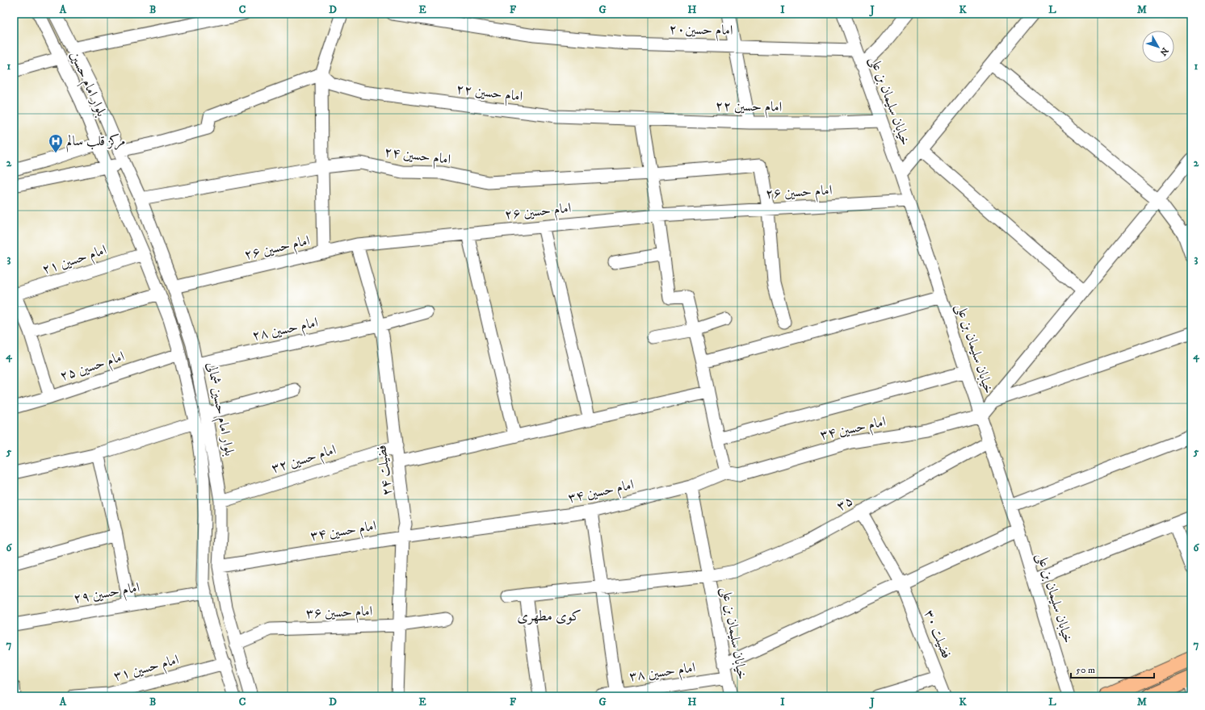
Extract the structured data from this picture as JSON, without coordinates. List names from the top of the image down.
{
  "streets": {
    "street": [
      "امام حسین۲۰",
      "بلوار امام حسین",
      "امام حسین ۲۲",
      "خیابان سلیمان بن علی",
      "امام حسین ۲۴",
      "امام حسین ۲۶",
      "امام حسین ۲۱",
      "امام حسین ۲۸",
      "امام حسین ۲۵",
      "بلوار امام حسین شمالی",
      "امام حسین ۳۴",
      "امام حسین ۳۲",
      "فضیلت ۲۴",
      "۳۵",
      "امام حسین ۲۹",
      "امام حسین ۳۶",
      "فضیلت ۳۰",
      "امام حسین ۳۱",
      "امام حسین ۳۸"
    ]
  },
  "crossings": [
    ["امام حسین۲۰", "خیابان سلیمان بن علی"],
    ["بلوار امام حسین", "بلوار امام حسین شمالی"],
    ["امام حسین ۲۲", "خیابان سلیمان بن علی"],
    ["خیابان سلیمان بن علی", "امام حسین ۲۶"],
    ["خیابان سلیمان بن علی", "امام حسین ۳۴"],
    ["خیابان سلیمان بن علی", "۳۵"],
    ["خیابان سلیمان بن علی", "امام حسین ۳۸"],
    ["امام حسین ۲۴", "امام حسین ۲۶"],
    ["امام حسین ۲۴", "بلوار امام حسین شمالی"],
    ["امام حسین ۲۶", "بلوار امام حسین شمالی"],
    ["امام حسین ۲۶", "فضیلت ۲۴"],
    ["امام حسین ۲۱", "بلوار امام حسین شمالی"],
    ["امام حسین ۲۸", "بلوار امام حسین شمالی"],
    ["امام حسین ۲۸", "فضیلت ۲۴"],
    ["امام حسین ۲۵", "بلوار امام حسین شمالی"],
    ["بلوار امام حسین شمالی", "امام حسین ۳۴"],
    ["بلوار امام حسین شمالی", "امام حسین ۳۲"],
    ["بلوار امام حسین شمالی", "امام حسین ۲۹"],
    ["بلوار امام حسین شمالی", "امام حسین ۳۶"],
    ["بلوار امام حسین شمالی", "امام حسین ۳۱"],
    ["امام حسین ۳۴", "فضیلت ۲۴"],
    ["امام حسین ۳۲", "فضیلت ۲۴"],
    ["فضیلت ۲۴", "امام حسین ۳۶"],
    ["۳۵", "فضیلت ۳۰"]
  ],
  "districts": ["کوی مطهری"],
  "places": {
    "hospital": ["مرکز قلب سالم"]
  },
  "scale_bar": "50 m",
  "north": "bottom right",
  "grid": {
    "columns": [
      "A",
      "B",
      "C",
      "D",
      "E",
      "F",
      "G",
      "H",
      "I",
      "J",
      "K",
      "L",
      "M"
    ],
    "rows": [
      "1",
      "2",
      "3",
      "4",
      "5",
      "6",
      "7"
    ]
  }
}
